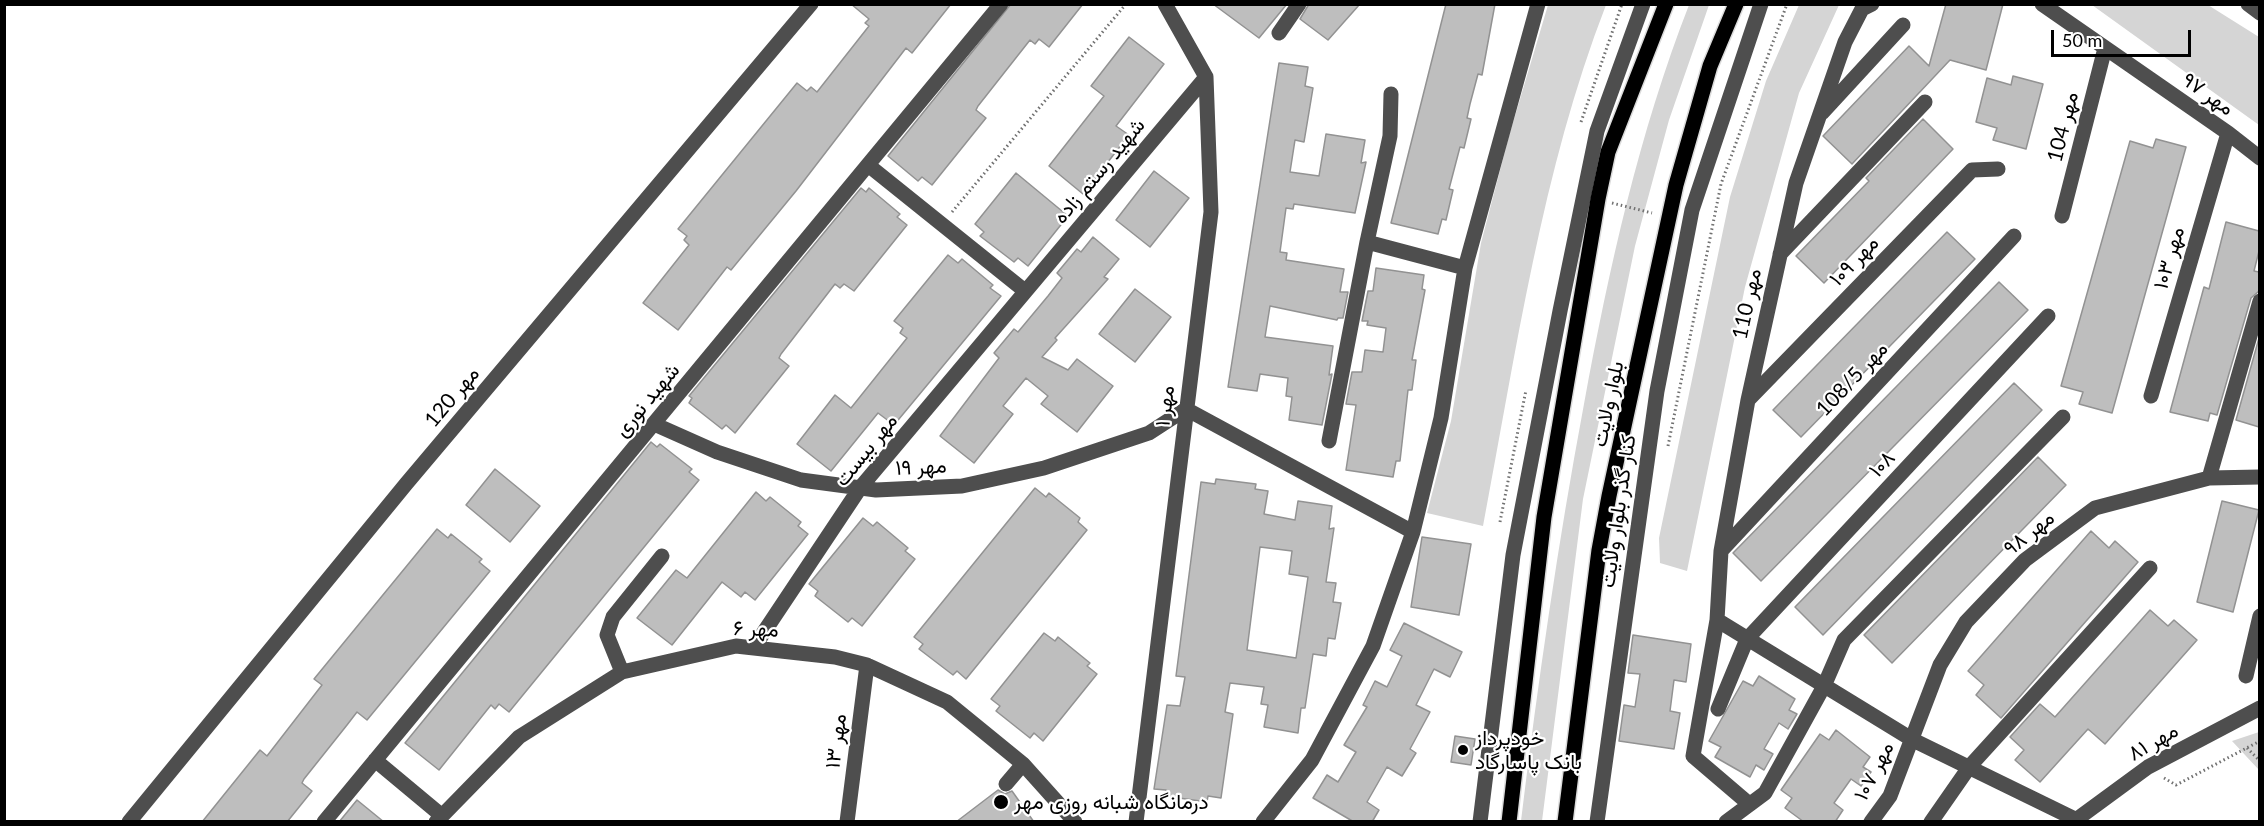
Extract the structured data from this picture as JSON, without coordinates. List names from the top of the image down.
{
  "streets": {
    "main road": ["بلوار ولایت"],
    "street": [
      "مهر ۹۷",
      "مهر 104",
      "شهید رستم زاده",
      "مهر ۱۰۳",
      "مهر ۱۰۹",
      "مهر 110",
      "مهر 108/5",
      "مهر 120",
      "شهید نوری",
      "مهر ۱",
      "مهر بیست",
      "۱۰۸",
      "مهر ۱۹",
      "کنار گذر بلوار ولایت",
      "مهر ۹۸",
      "مهر ۶",
      "مهر ۱۳",
      "مهر ۸۱",
      "مهر ۱۰۷"
    ]
  },
  "crossings": [
    ["مهر ۹۷", "مهر 104"],
    ["مهر ۹۷", "مهر ۱۰۳"],
    ["شهید رستم زاده", "مهر ۱"],
    ["شهید رستم زاده", "مهر بیست"],
    ["مهر ۱۰۹", "مهر 110"],
    ["مهر 110", "مهر 108/5"],
    ["شهید نوری", "مهر ۱۹"],
    ["مهر ۱", "مهر ۱۹"],
    ["مهر بیست", "مهر ۱۹"],
    ["مهر بیست", "مهر ۶"],
    ["مهر ۹۸", "مهر ۱۰۷"],
    ["مهر ۶", "مهر ۱۳"]
  ],
  "places": ["خودپرداز بانک پاسارگاد", "درمانگاه شبانه روزی مهر"],
  "scale_bar": "50 m"
}
